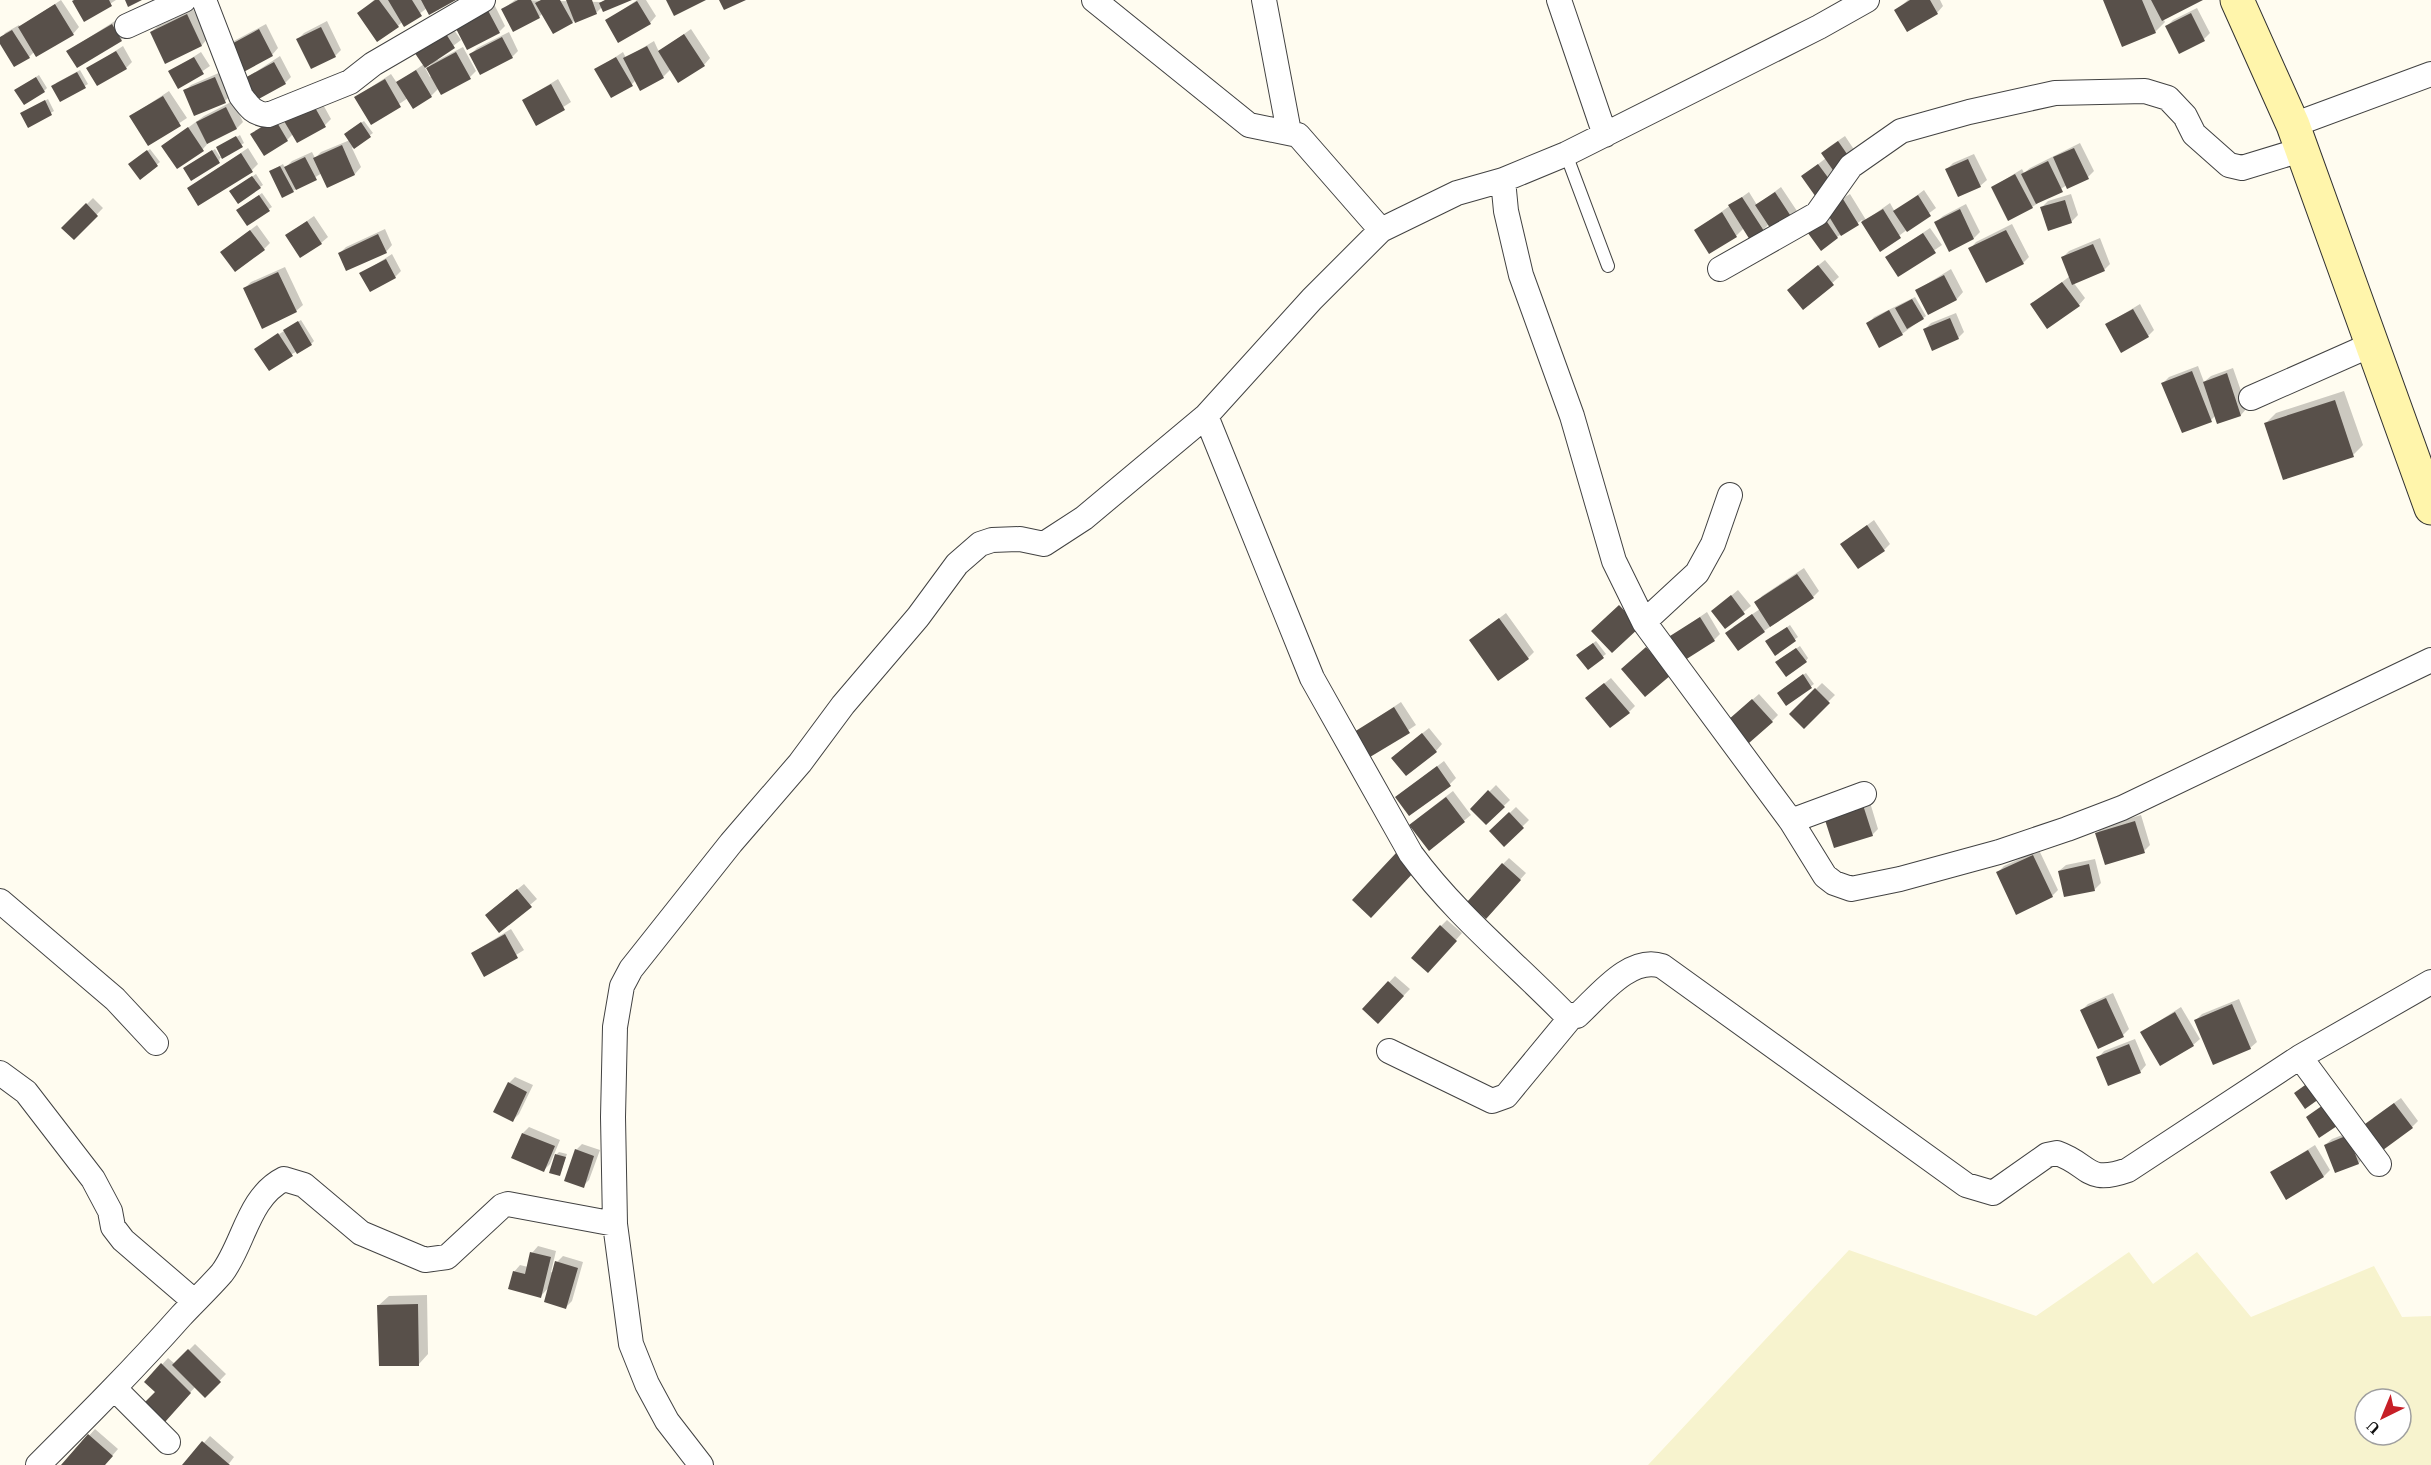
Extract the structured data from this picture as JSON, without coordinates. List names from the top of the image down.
{
  "north": "bottom left"
}
